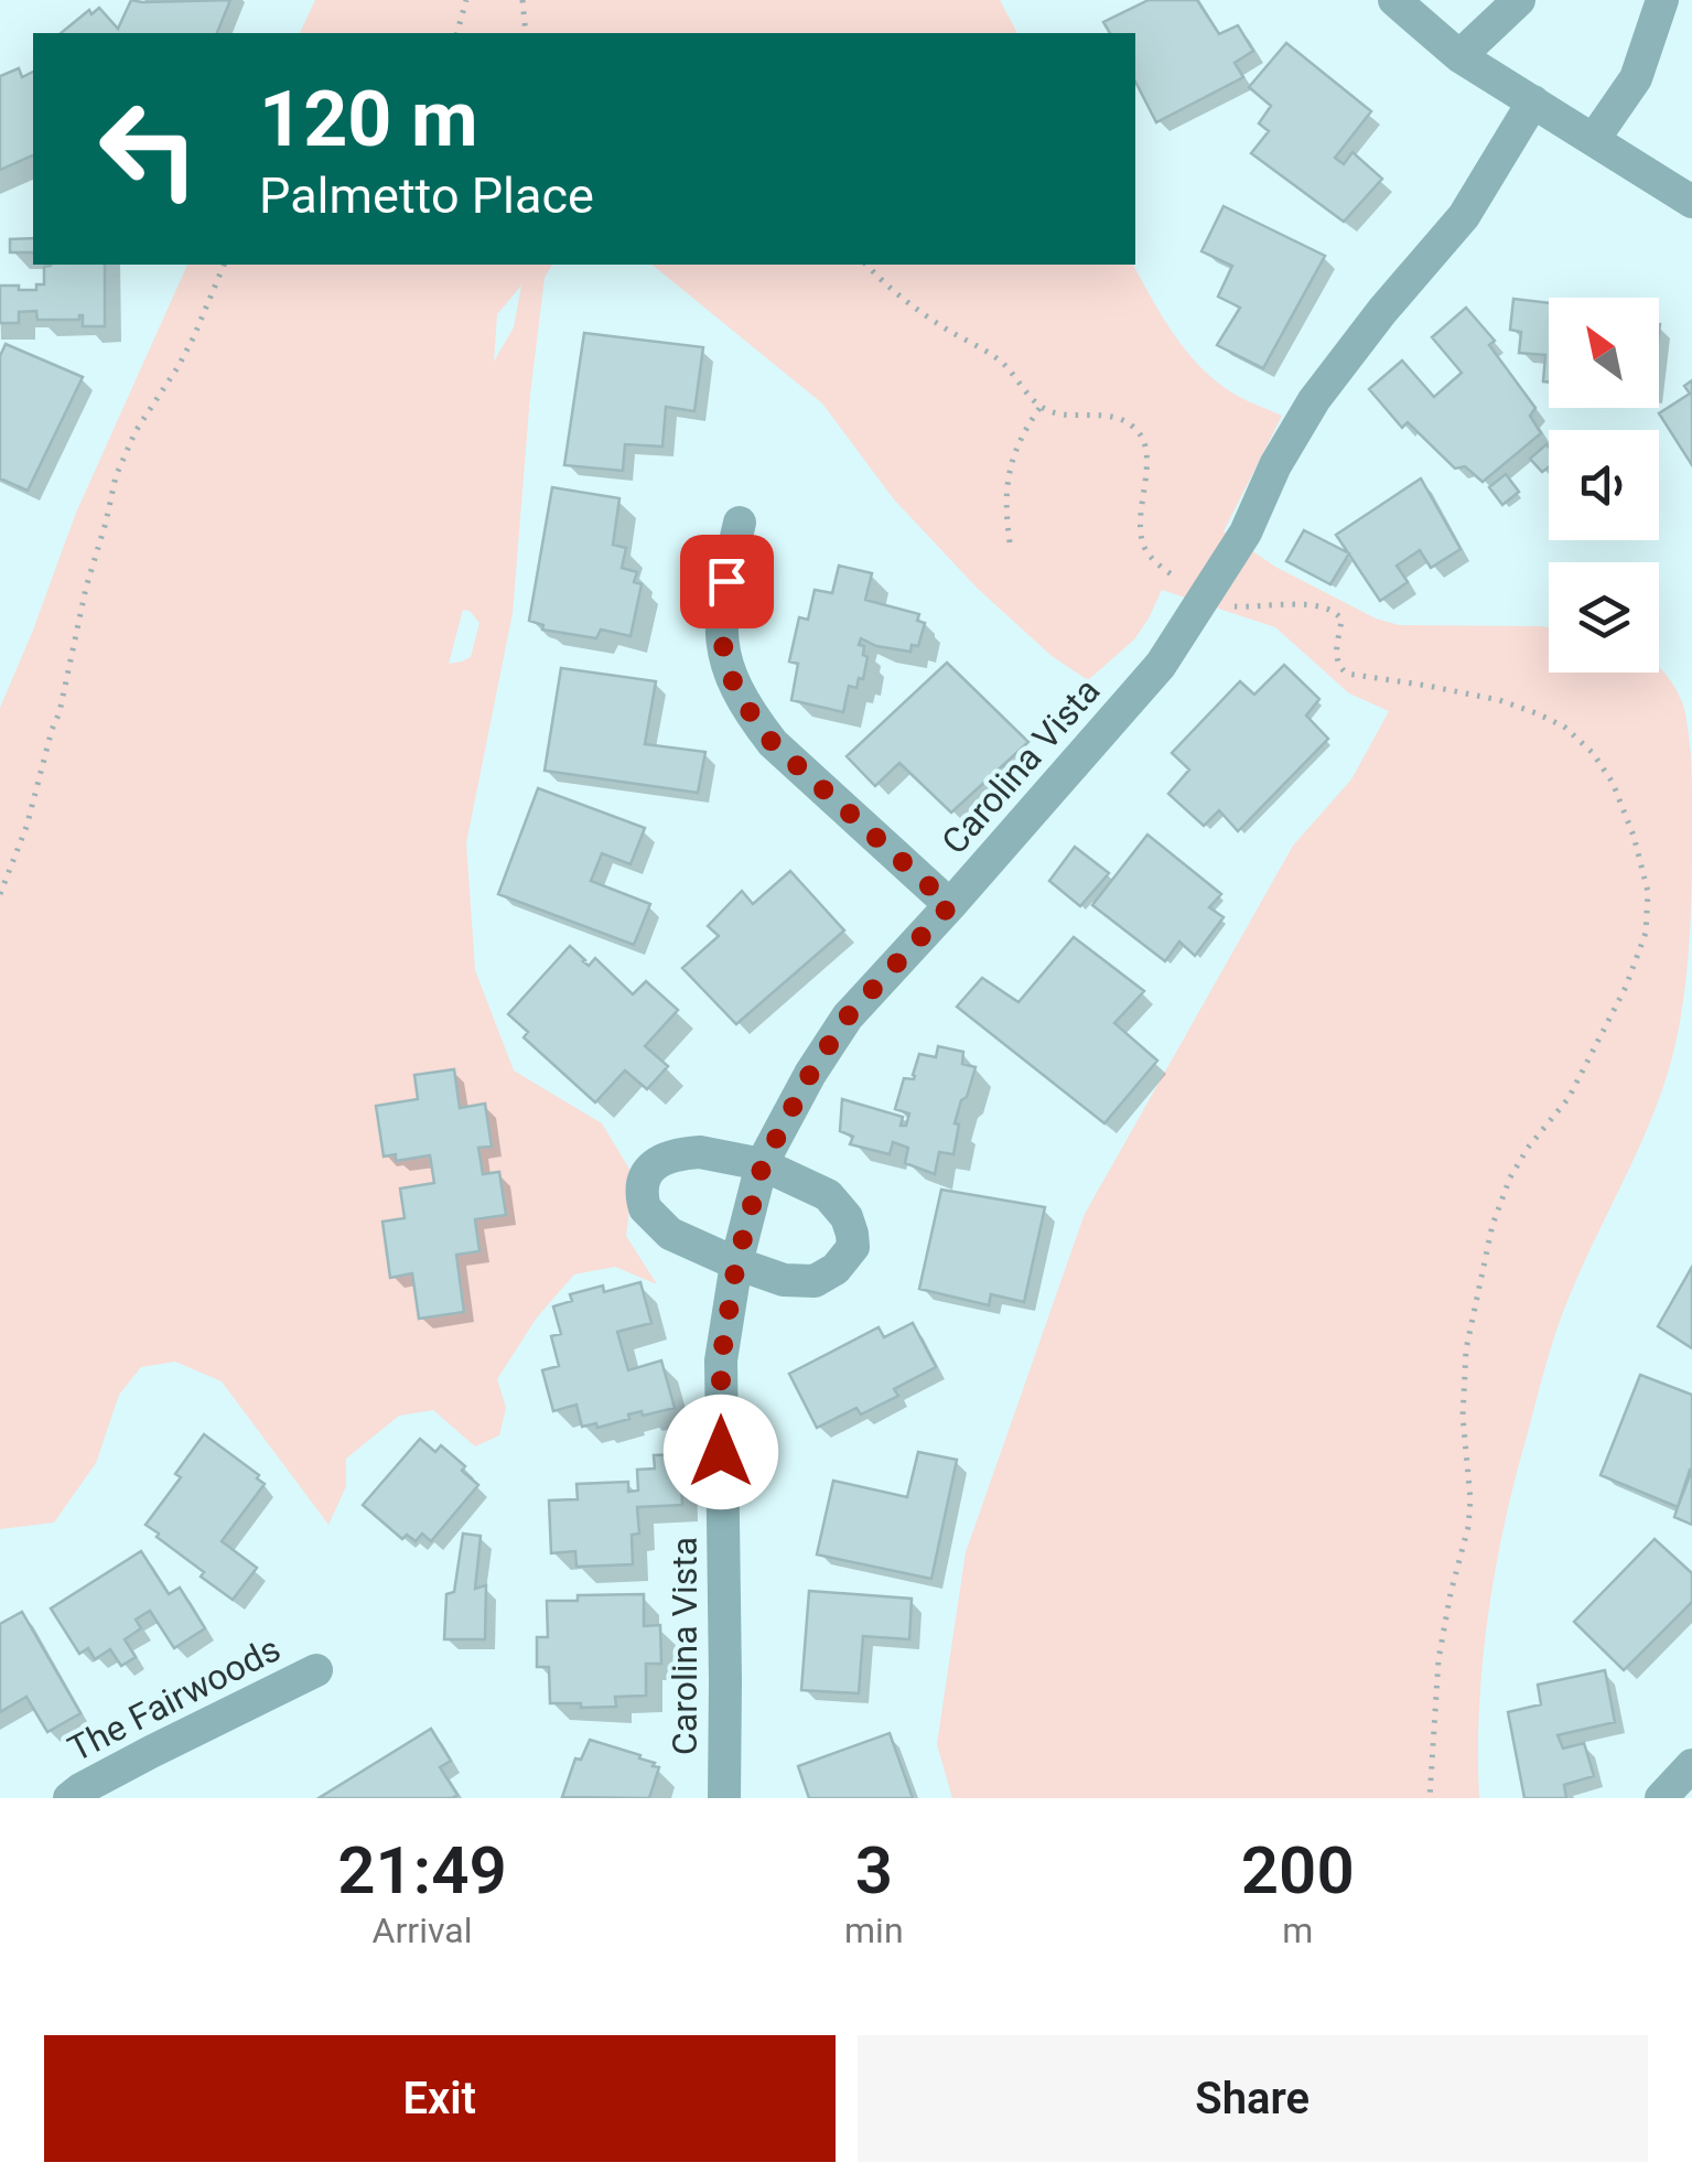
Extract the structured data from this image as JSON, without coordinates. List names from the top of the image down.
{
  "streets": {
    "street": ["Carolina Vista", "The Fairwoods"]
  },
  "north": "top left",
  "page": {
    "turn": ["120 m", "Palmetto Place"],
    "eta": [
      "21:49",
      "Arrival",
      "3",
      "min",
      "200",
      "m"
    ],
    "buttons": ["Exit", "Share"]
  }
}
